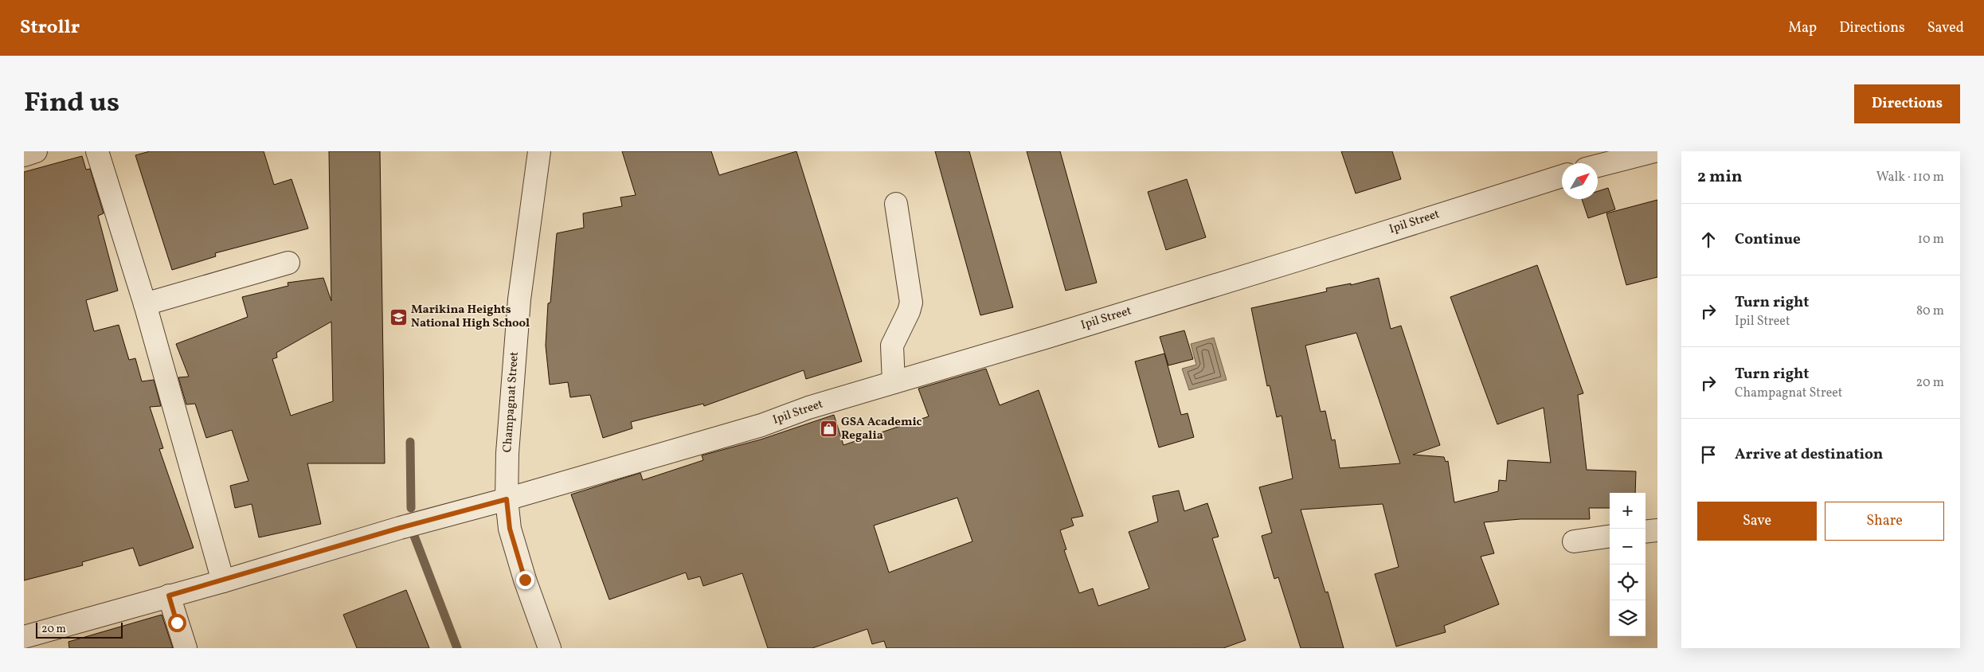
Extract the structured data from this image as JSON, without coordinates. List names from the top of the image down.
{
  "streets": {
    "street": ["Ipil Street", "Champagnat Street"]
  },
  "crossings": [
    ["Ipil Street", "Champagnat Street"]
  ],
  "places": {
    "school or university": ["Marikina Heights National High School"],
    "shop": ["GSA Academic Regalia"]
  },
  "scale_bar": "20 m",
  "north": "top right",
  "page": {
    "header": "Strollr",
    "nav": ["Map", "Directions", "Saved"],
    "title": "Find us",
    "buttons": [
      "Directions",
      ["Save", "Share"]
    ],
    "heading": ["2 min", "Walk · 110 m"],
    "list": [
      ["Continue", "10 m"],
      ["Turn right", "Ipil Street", "80 m"],
      ["Turn right", "Champagnat Street", "20 m"],
      "Arrive at destination"
    ],
    "map_buttons": ["+", "−"],
    "scale": "20 m"
  }
}
